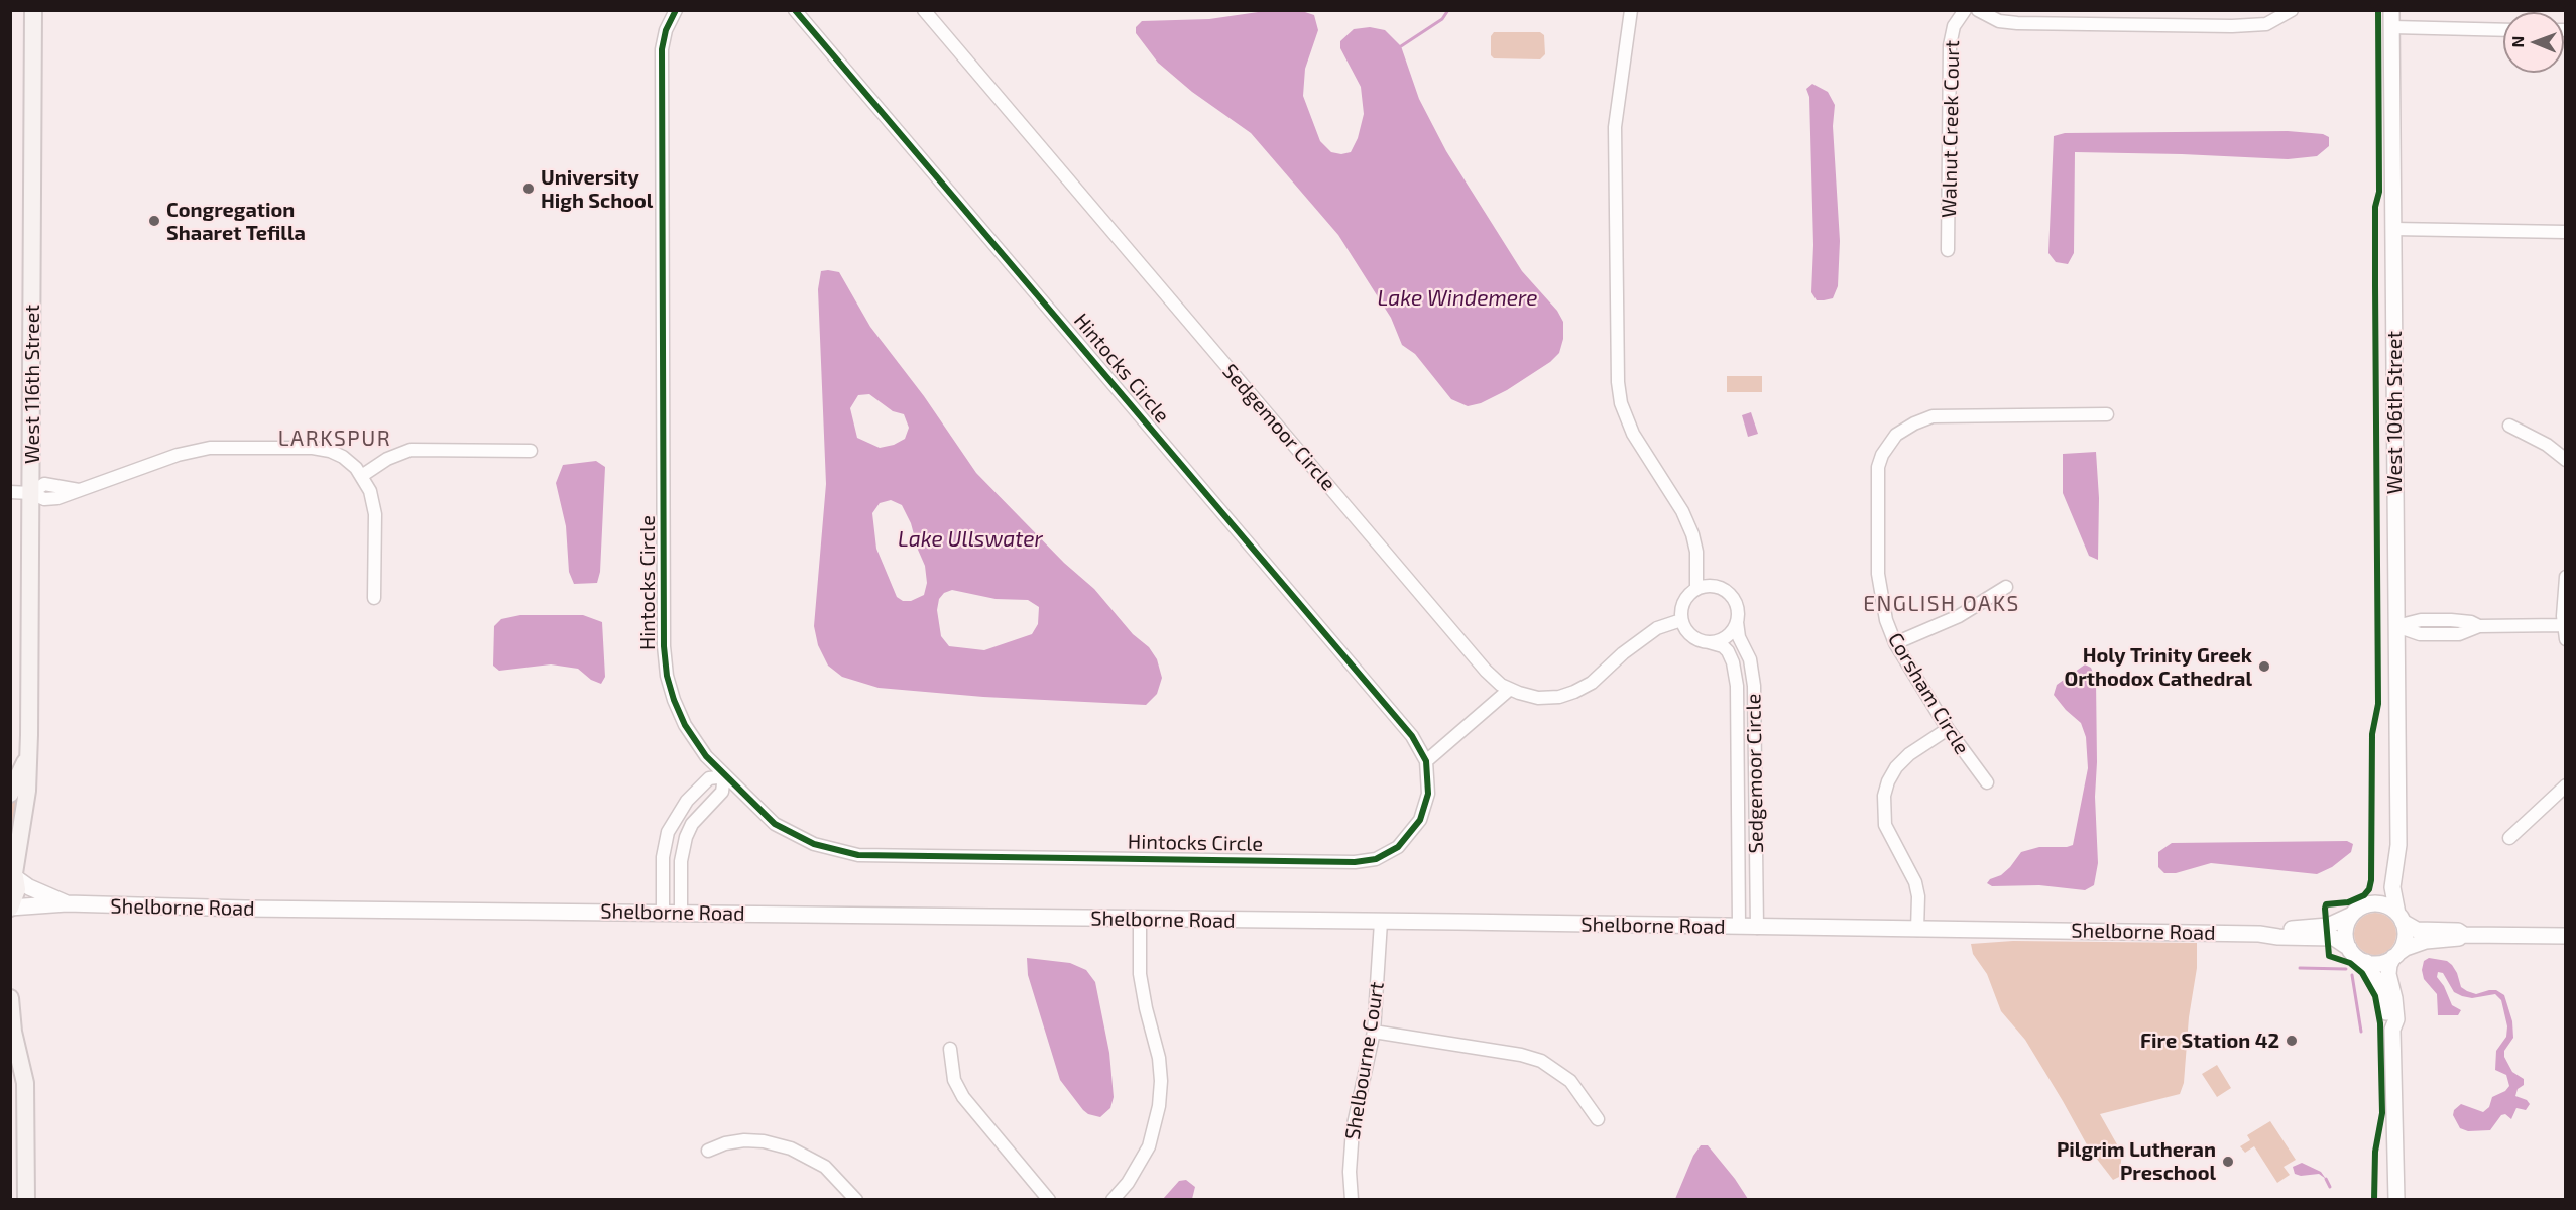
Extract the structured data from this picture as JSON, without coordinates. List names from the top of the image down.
{
  "streets": {
    "main road": ["West 116th Street"],
    "street": [
      "Walnut Creek Court",
      "Hintocks Circle",
      "West 106th Street",
      "Sedgemoor Circle",
      "Corsham Circle",
      "Shelborne Road",
      "Shelbourne Court"
    ]
  },
  "crossings": [
    ["West 116th Street", "Shelborne Road"],
    ["West 106th Street", "Shelborne Road"],
    ["Sedgemoor Circle", "Shelborne Road"],
    ["Shelborne Road", "Shelbourne Court"]
  ],
  "districts": ["LARKSPUR", "ENGLISH OAKS"],
  "water": ["Lake Windemere", "Lake Ullswater"],
  "places": [
    "University High School",
    "Congregation Shaaret Tefilla",
    "Holy Trinity Greek Orthodox Cathedral",
    "Fire Station 42",
    "Pilgrim Lutheran Preschool"
  ],
  "north": "left"
}
